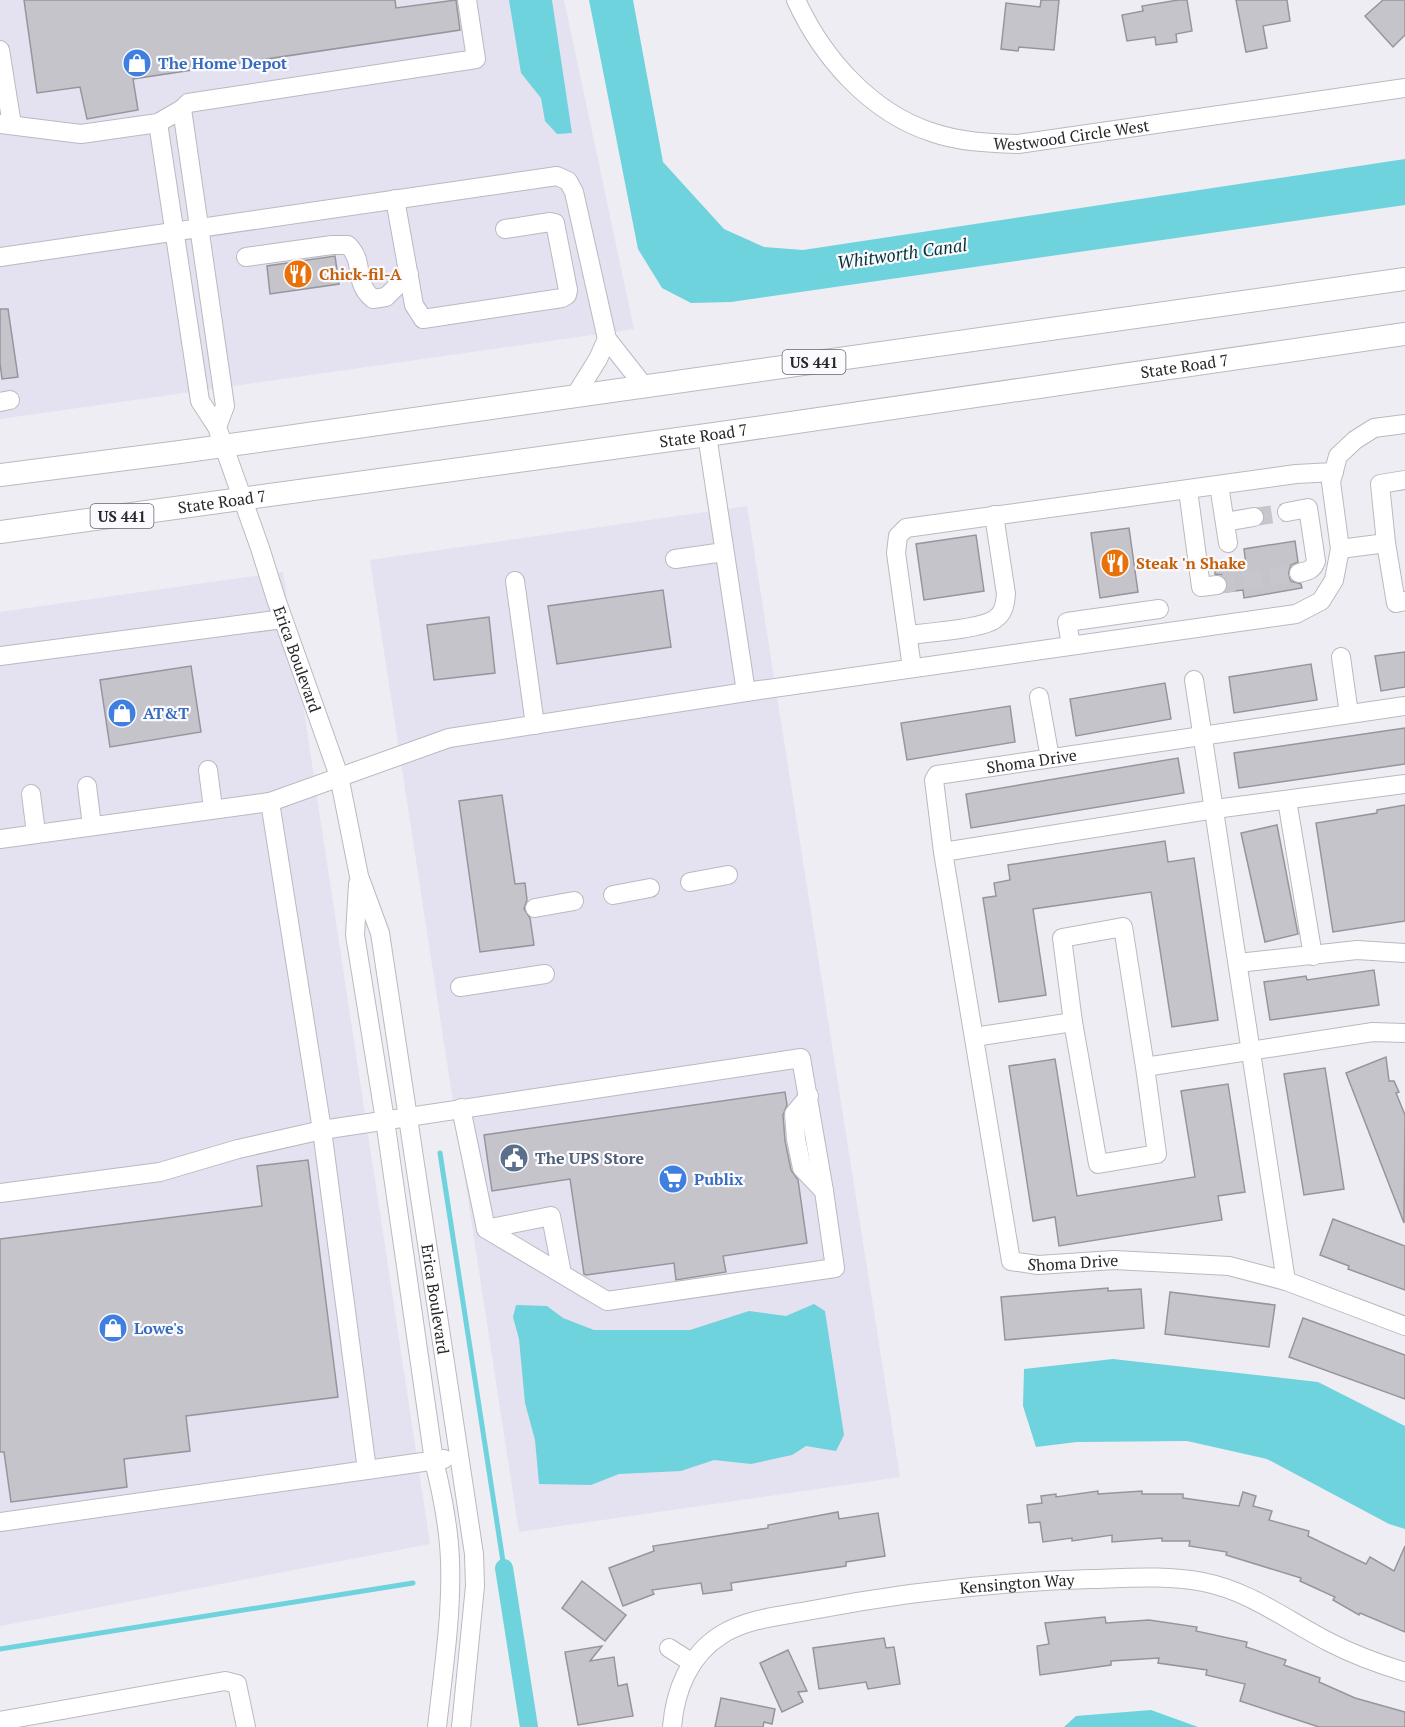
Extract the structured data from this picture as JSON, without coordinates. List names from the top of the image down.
{
  "streets": {
    "main road": ["US 441", "State Road 7"],
    "street": [
      "Westwood Circle West",
      "Erica Boulevard",
      "Shoma Drive",
      "Kensington Way"
    ]
  },
  "crossings": [
    ["US 441", "Erica Boulevard"],
    ["State Road 7", "Erica Boulevard"]
  ],
  "water": ["Whitworth Canal"],
  "places": {
    "shop": ["The Home Depot", "AT&T", "Lowe's"],
    "restaurant": ["Chick-fil-A", "Steak 'n Shake"],
    "public building": ["The UPS Store"],
    "supermarket": ["Publix"]
  }
}
